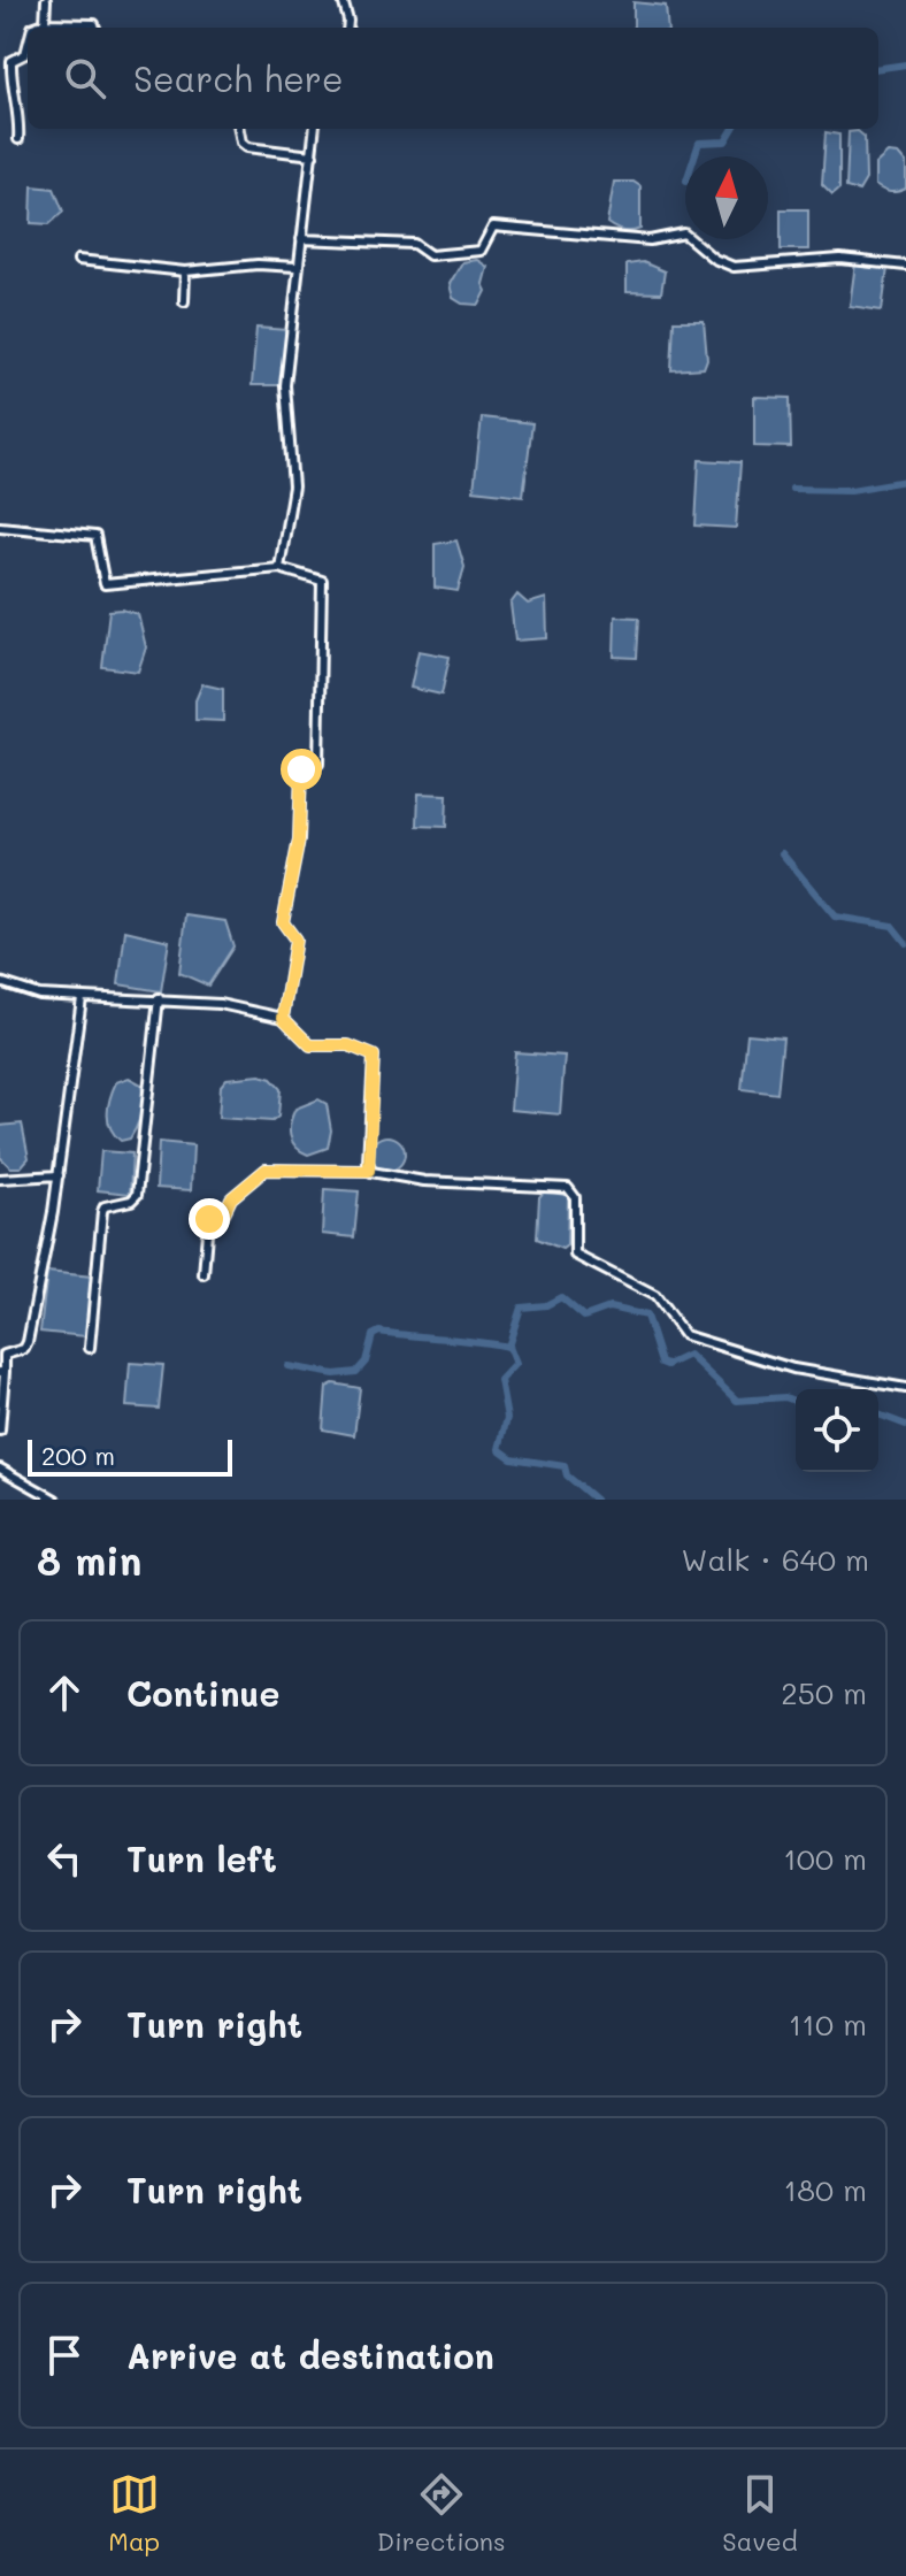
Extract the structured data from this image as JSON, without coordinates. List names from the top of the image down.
{
  "scale_bar": "200 m",
  "north": "top",
  "page": {
    "search": "Search here",
    "scale": "200 m",
    "heading": ["8 min", "Walk · 640 m"],
    "list": [
      ["Continue", "250 m"],
      ["Turn left", "100 m"],
      ["Turn right", "110 m"],
      ["Turn right", "180 m"],
      "Arrive at destination"
    ],
    "nav": ["Map", "Directions", "Saved"]
  }
}
